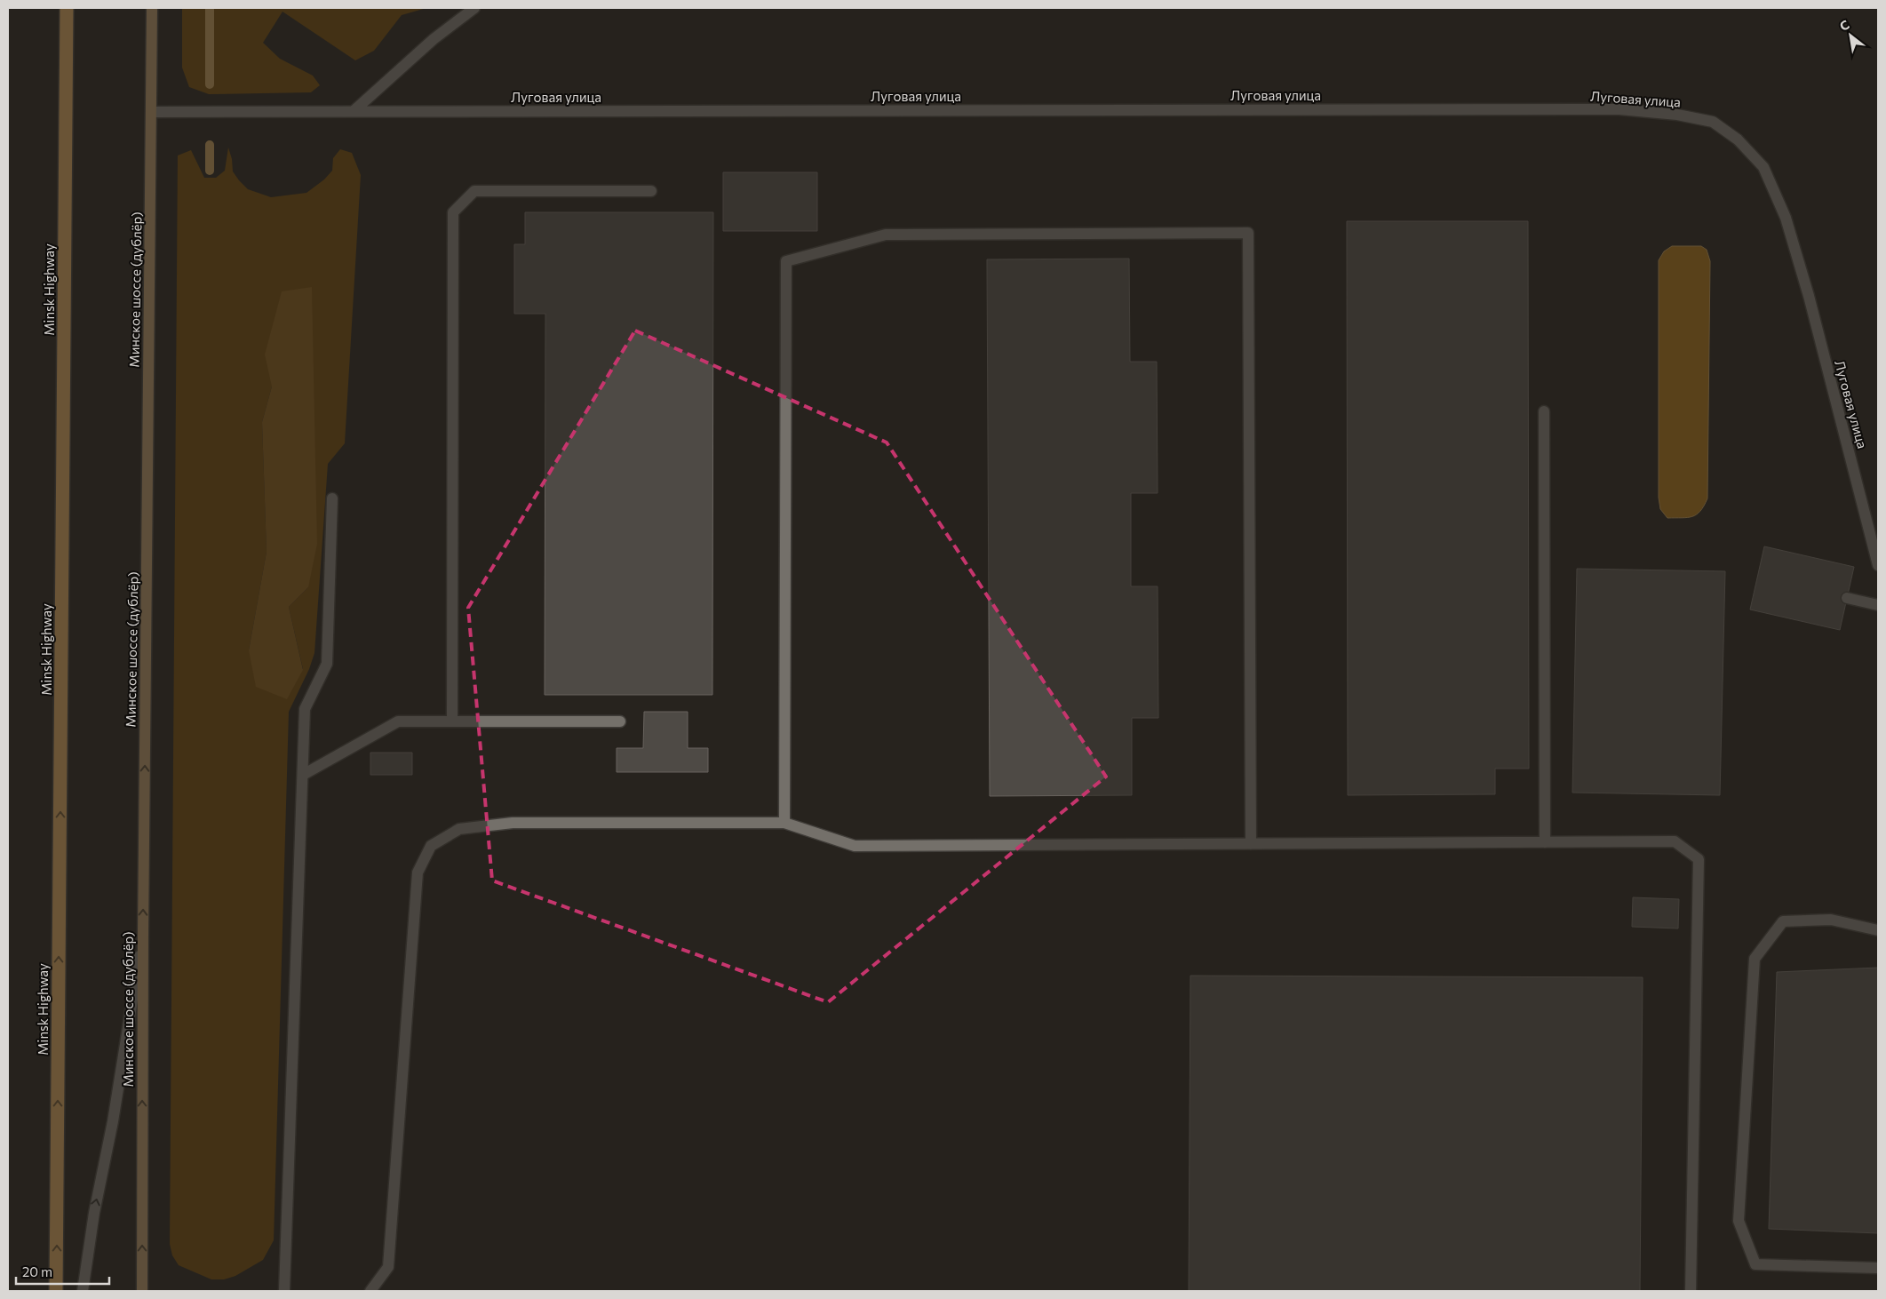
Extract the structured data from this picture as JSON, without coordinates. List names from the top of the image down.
{
  "streets": {
    "highway": ["Minsk Highway"],
    "main road": ["Минское шоссе (дублёр)"],
    "street": ["Луговая улица"]
  },
  "crossings": [
    ["Луговая улица", "Минское шоссе (дублёр)"]
  ],
  "one_way": ["Minsk Highway", "Минское шоссе (дублёр)"],
  "scale_bar": "20 m",
  "north": "top left"
}
